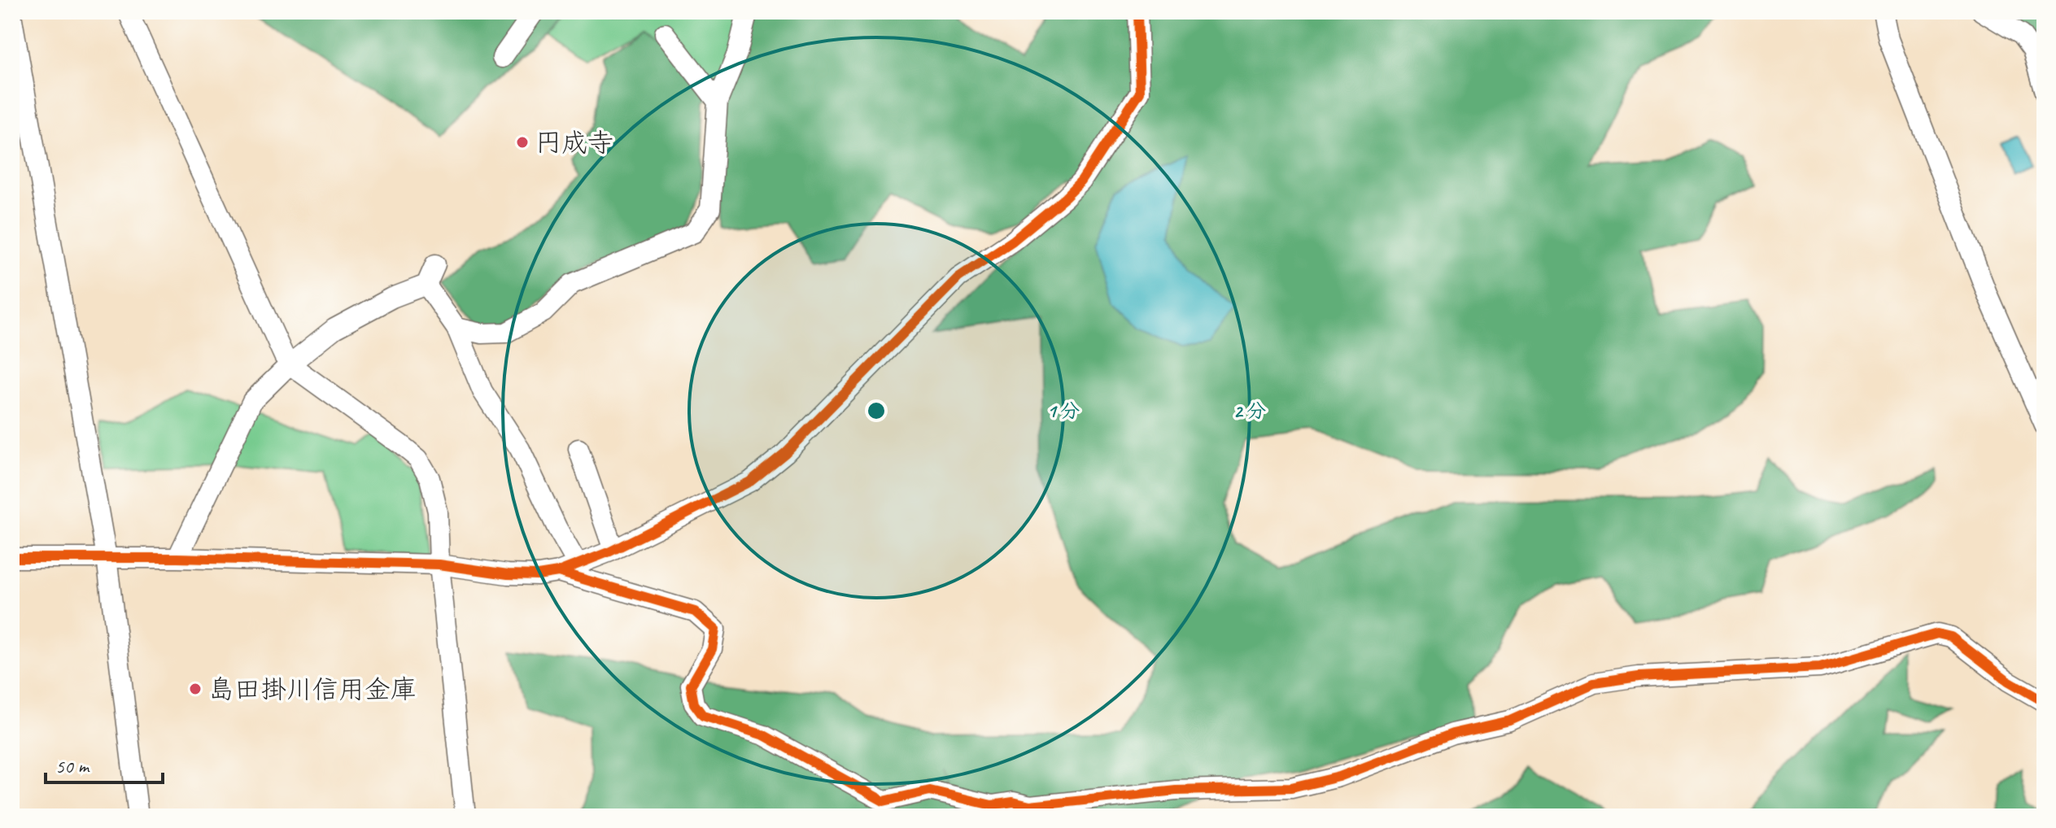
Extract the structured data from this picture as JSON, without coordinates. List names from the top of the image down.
{
  "places": ["円成寺", "島田掛川信用金庫"],
  "scale_bar": "50 m",
  "rings": ["1 分", "2 分"]
}
